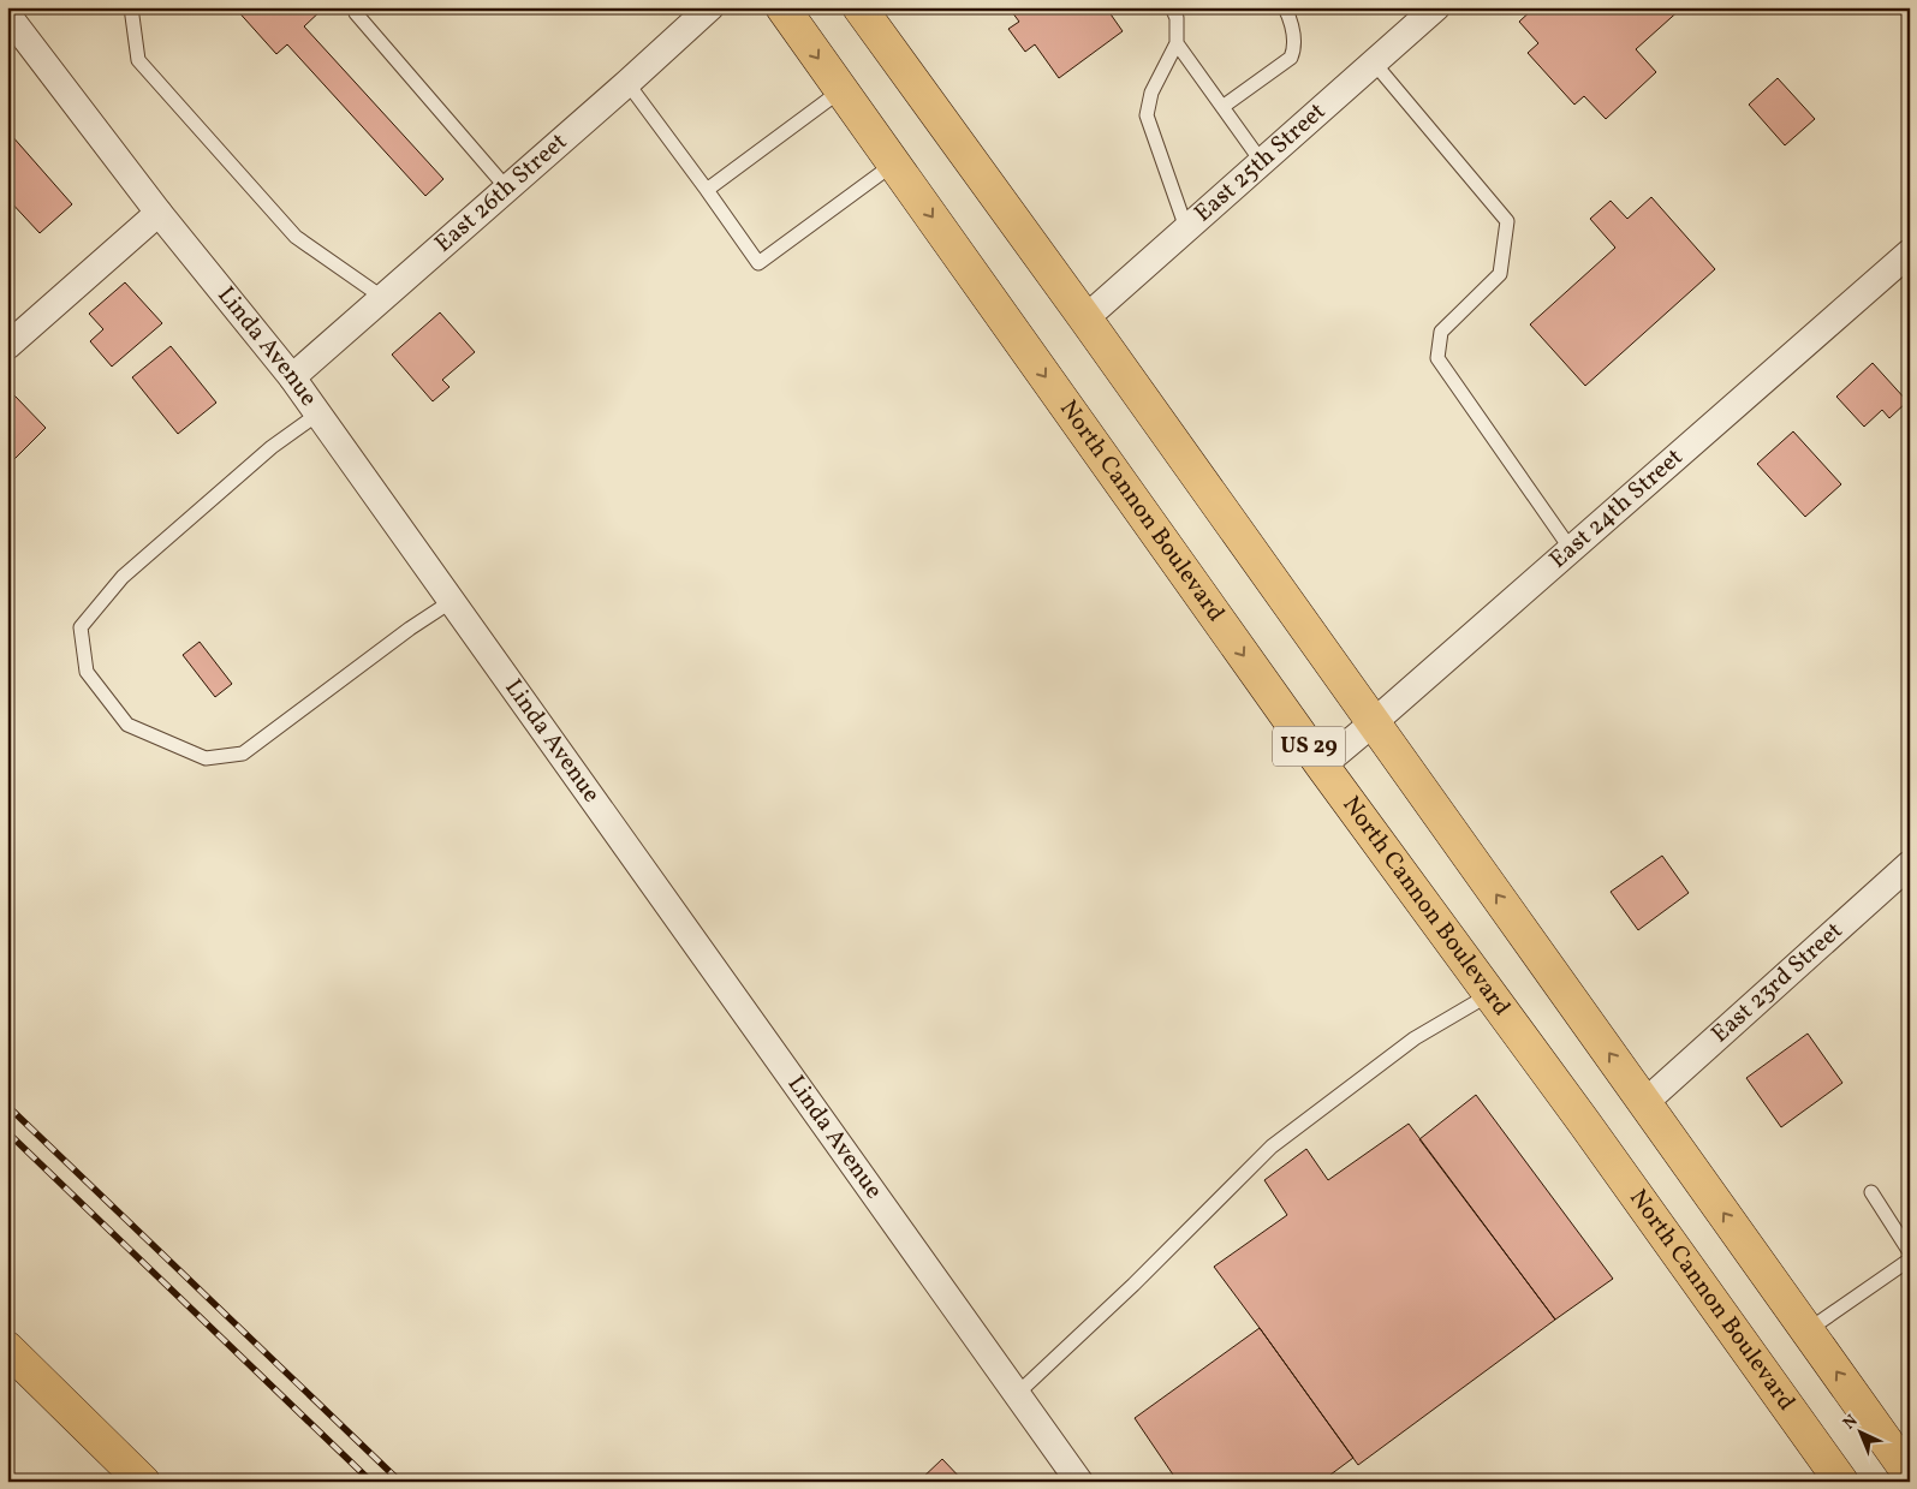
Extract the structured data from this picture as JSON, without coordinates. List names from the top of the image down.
{
  "streets": {
    "main road": ["North Cannon Boulevard", "US 29"],
    "street": [
      "East 25th Street",
      "East 26th Street",
      "Linda Avenue",
      "East 24th Street",
      "East 23rd Street"
    ]
  },
  "crossings": [
    ["East 25th Street", "US 29"],
    ["East 26th Street", "Linda Avenue"],
    ["East 24th Street", "North Cannon Boulevard"],
    ["East 24th Street", "US 29"],
    ["US 29", "East 23rd Street"]
  ],
  "north": "top left"
}
